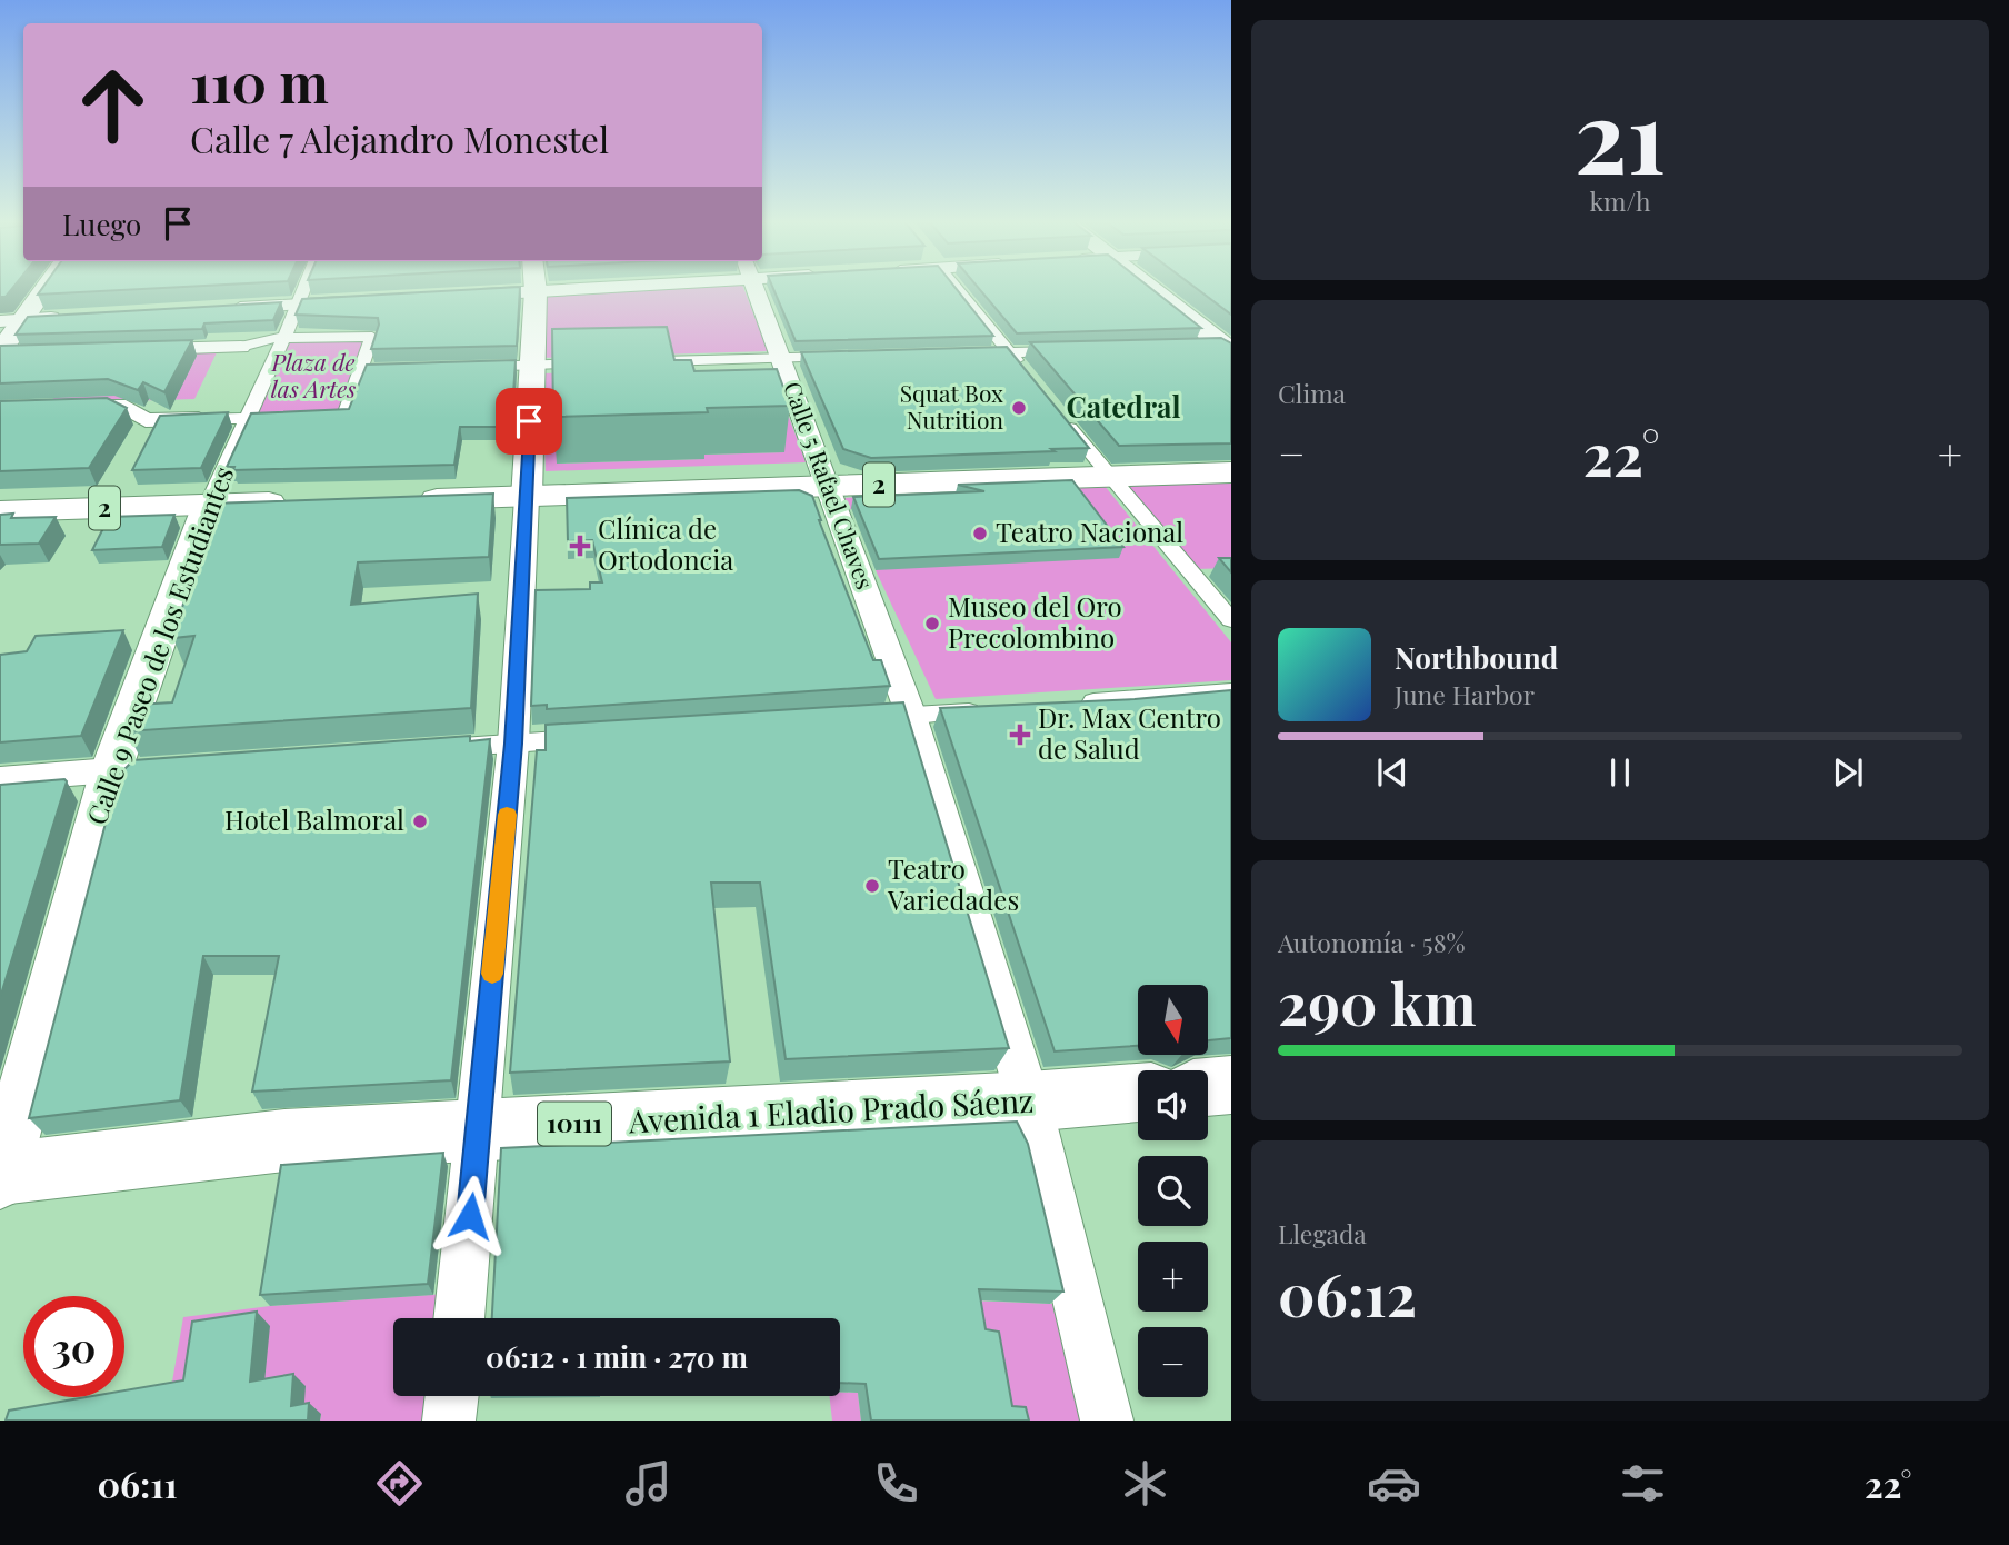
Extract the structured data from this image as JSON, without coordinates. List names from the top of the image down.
{
  "streets": {
    "highway": ["2", "Avenida 1 Eladio Prado Sáenz", "10111"],
    "street": ["Calle 5 Rafael Chaves", "Calle 9 Paseo de los Estudiantes"]
  },
  "crossings": [
    ["2", "Calle 5 Rafael Chaves"],
    ["2", "Calle 9 Paseo de los Estudiantes"],
    ["Calle 5 Rafael Chaves", "Avenida 1 Eladio Prado Sáenz"],
    ["Calle 9 Paseo de los Estudiantes", "Avenida 1 Eladio Prado Sáenz"]
  ],
  "districts": ["Catedral"],
  "parks": ["Plaza de las Artes"],
  "places": {
    "other": [
      "Squat Box Nutrition",
      "Teatro Nacional",
      "Museo del Oro Precolombino",
      "Hotel Balmoral",
      "Teatro Variedades"
    ],
    "health": ["Clínica de Ortodoncia", "Dr. Max Centro de Salud"]
  },
  "north": "bottom",
  "page": {
    "tile": [
      ["21", "km/h"],
      "Clima",
      ["Autonomía · 58%", "290 km"],
      ["Llegada", "06:12"]
    ],
    "turn": ["110 m", "Calle 7 Alejandro Monestel"],
    "then": "Luego",
    "heat": ["−", "22°", "+"],
    "song": ["Northbound", "June Harbor"],
    "map_buttons": ["+", "−"],
    "limit": "30",
    "trip": "06:12 · 1 min · 270 m",
    "tabs": ["06:11", "22°"]
  }
}
